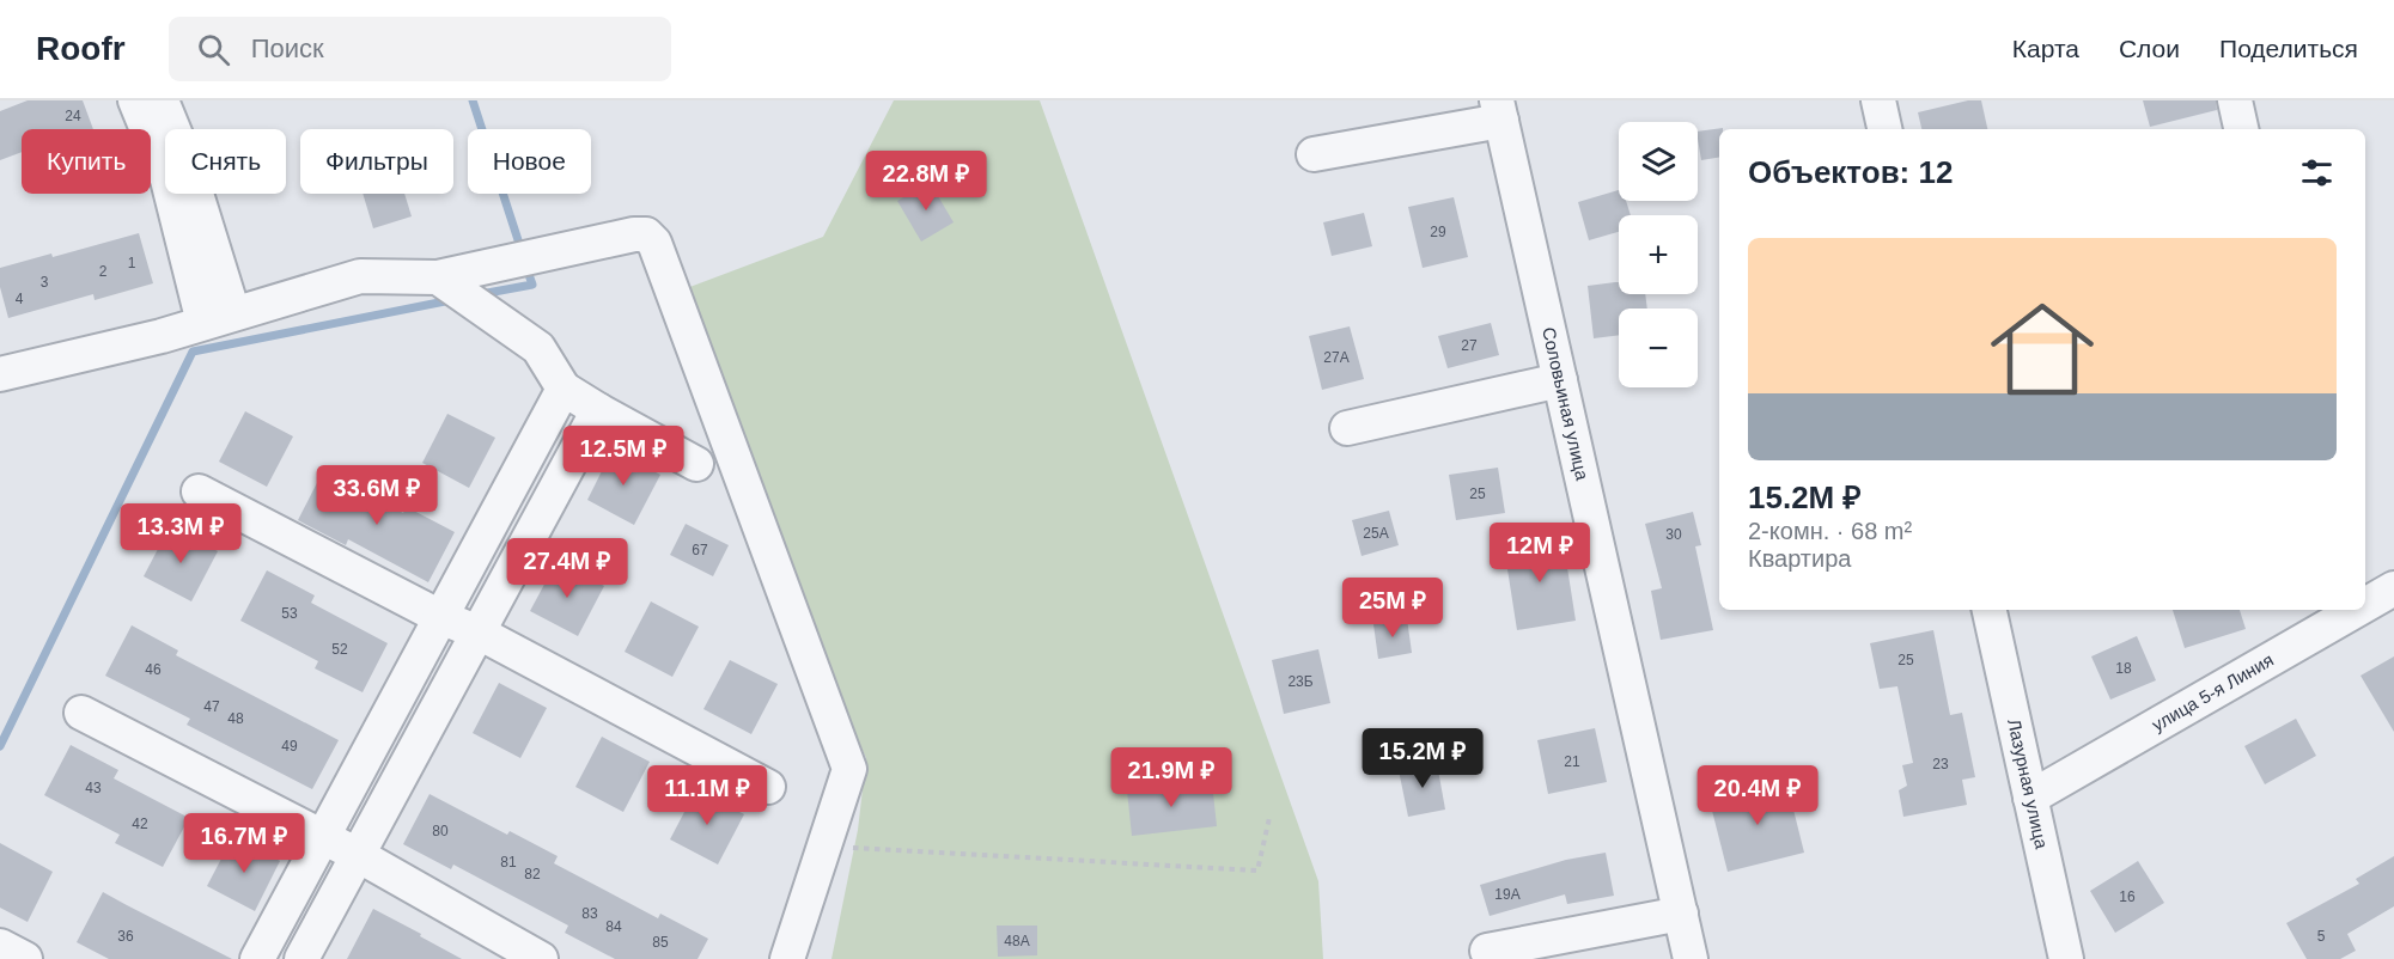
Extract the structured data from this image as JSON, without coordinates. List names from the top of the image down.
{
  "streets": {
    "street": ["Соловьиная улица", "улица 5-я Линия", "Лазурная улица"]
  },
  "crossings": [
    ["улица 5-я Линия", "Лазурная улица"]
  ],
  "house_numbers": [
    "24",
    "29",
    "1",
    "2",
    "3",
    "4",
    "27",
    "27А",
    "25",
    "25А",
    "30",
    "67",
    "53",
    "52",
    "25",
    "18",
    "46",
    "23Б",
    "47",
    "48",
    "49",
    "21",
    "23",
    "43",
    "42",
    "80",
    "81",
    "82",
    "19А",
    "16",
    "83",
    "84",
    "36",
    "5",
    "48А",
    "85"
  ],
  "page": {
    "header": "Roofr",
    "search": "Поиск",
    "nav": ["Карта", "Слои", "Поделиться"],
    "map_buttons": ["+", "−"],
    "chip": [
      "Купить",
      "Снять",
      "Фильтры",
      "Новое"
    ],
    "heading": "Объектов: 12",
    "price": [
      "22.8M ₽",
      "12.5M ₽",
      "33.6M ₽",
      "13.3M ₽",
      "12M ₽",
      "27.4M ₽",
      "25M ₽",
      "15.2M ₽",
      "21.9M ₽",
      "11.1M ₽",
      "20.4M ₽",
      "16.7M ₽"
    ],
    "list": [
      {
        "name": "15.2M ₽",
        "note": "2-комн. · 68 m² · Квартира"
      }
    ]
  }
}
